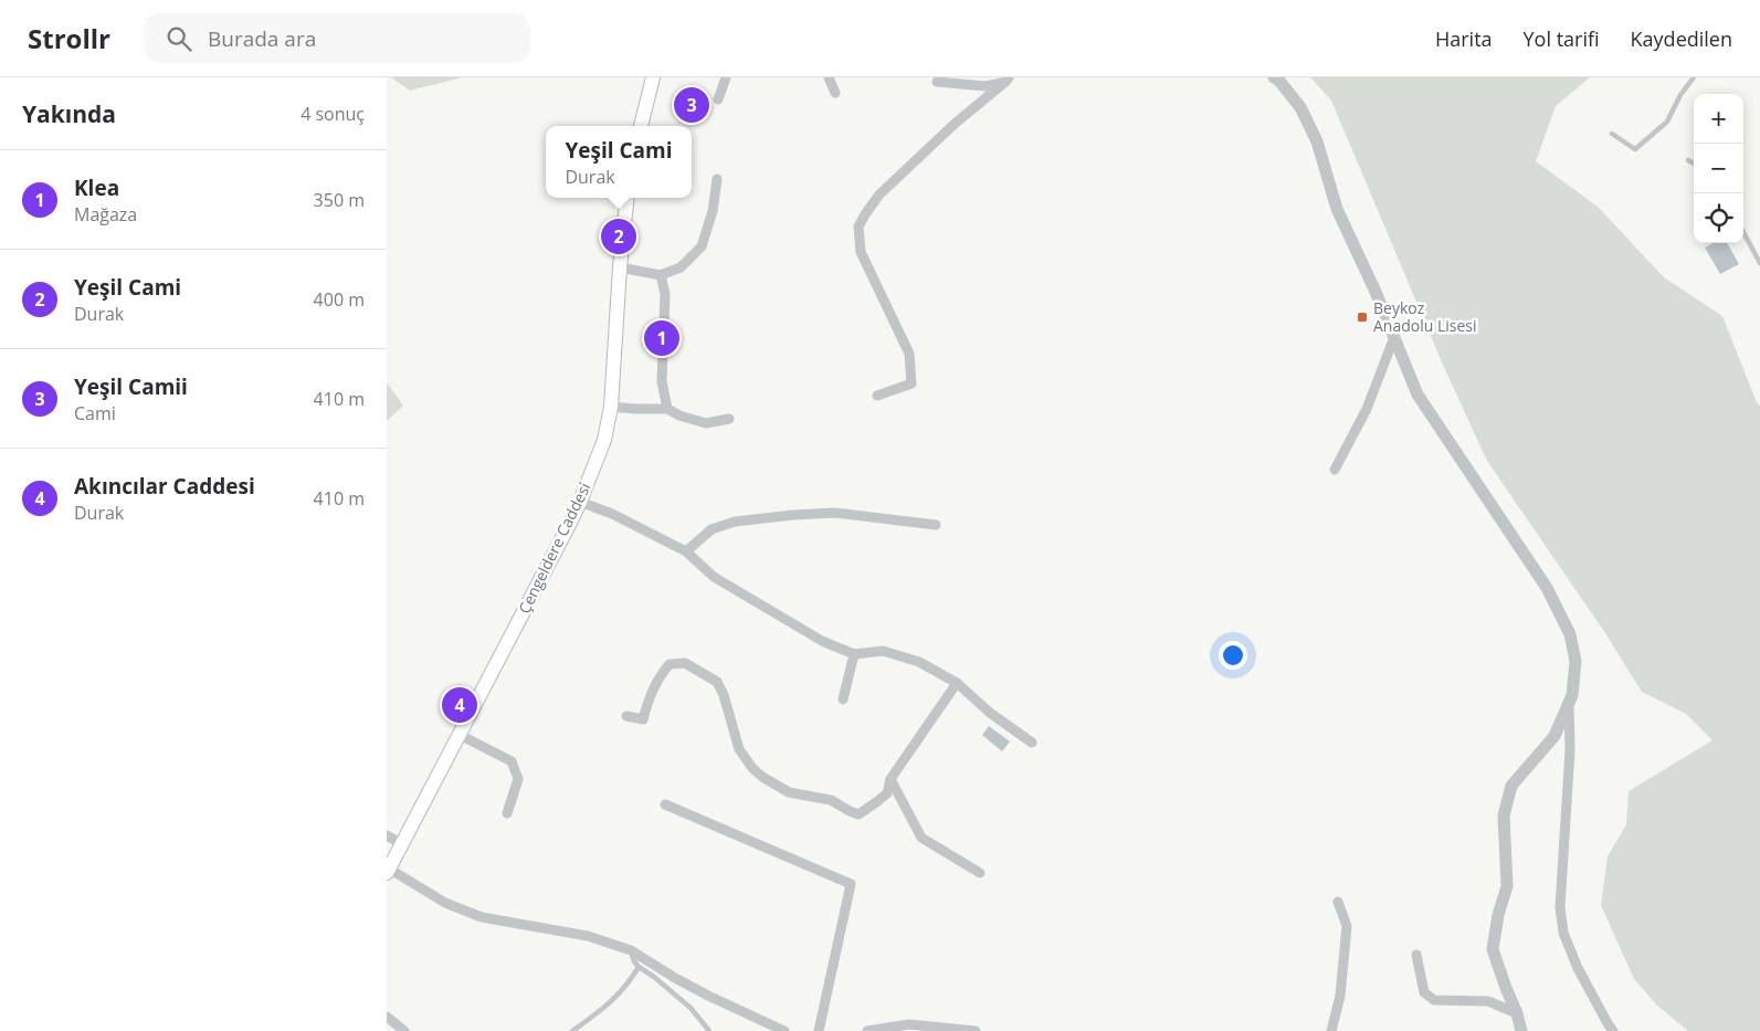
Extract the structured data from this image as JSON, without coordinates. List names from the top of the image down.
{
  "streets": {
    "main road": ["Çengeldere Caddesi"]
  },
  "places": {
    "transit": ["Beykoz Anadolu Lisesi"]
  },
  "page": {
    "header": "Strollr",
    "search": "Burada ara",
    "nav": ["Harita", "Yol tarifi", "Kaydedilen"],
    "heading": ["Yakında", "4 sonuç"],
    "pins": [
      "3",
      "2",
      "1",
      "4"
    ],
    "map_buttons": ["+", "−"],
    "popup": ["Yeşil Cami", "Durak"],
    "list": [
      {
        "mark": "1",
        "name": "Klea",
        "note": "Mağaza",
        "value": "350 m"
      },
      {
        "mark": "2",
        "name": "Yeşil Cami",
        "note": "Durak",
        "value": "400 m"
      },
      {
        "mark": "3",
        "name": "Yeşil Camii",
        "note": "Cami",
        "value": "410 m"
      },
      {
        "mark": "4",
        "name": "Akıncılar Caddesi",
        "note": "Durak",
        "value": "410 m"
      }
    ]
  }
}
